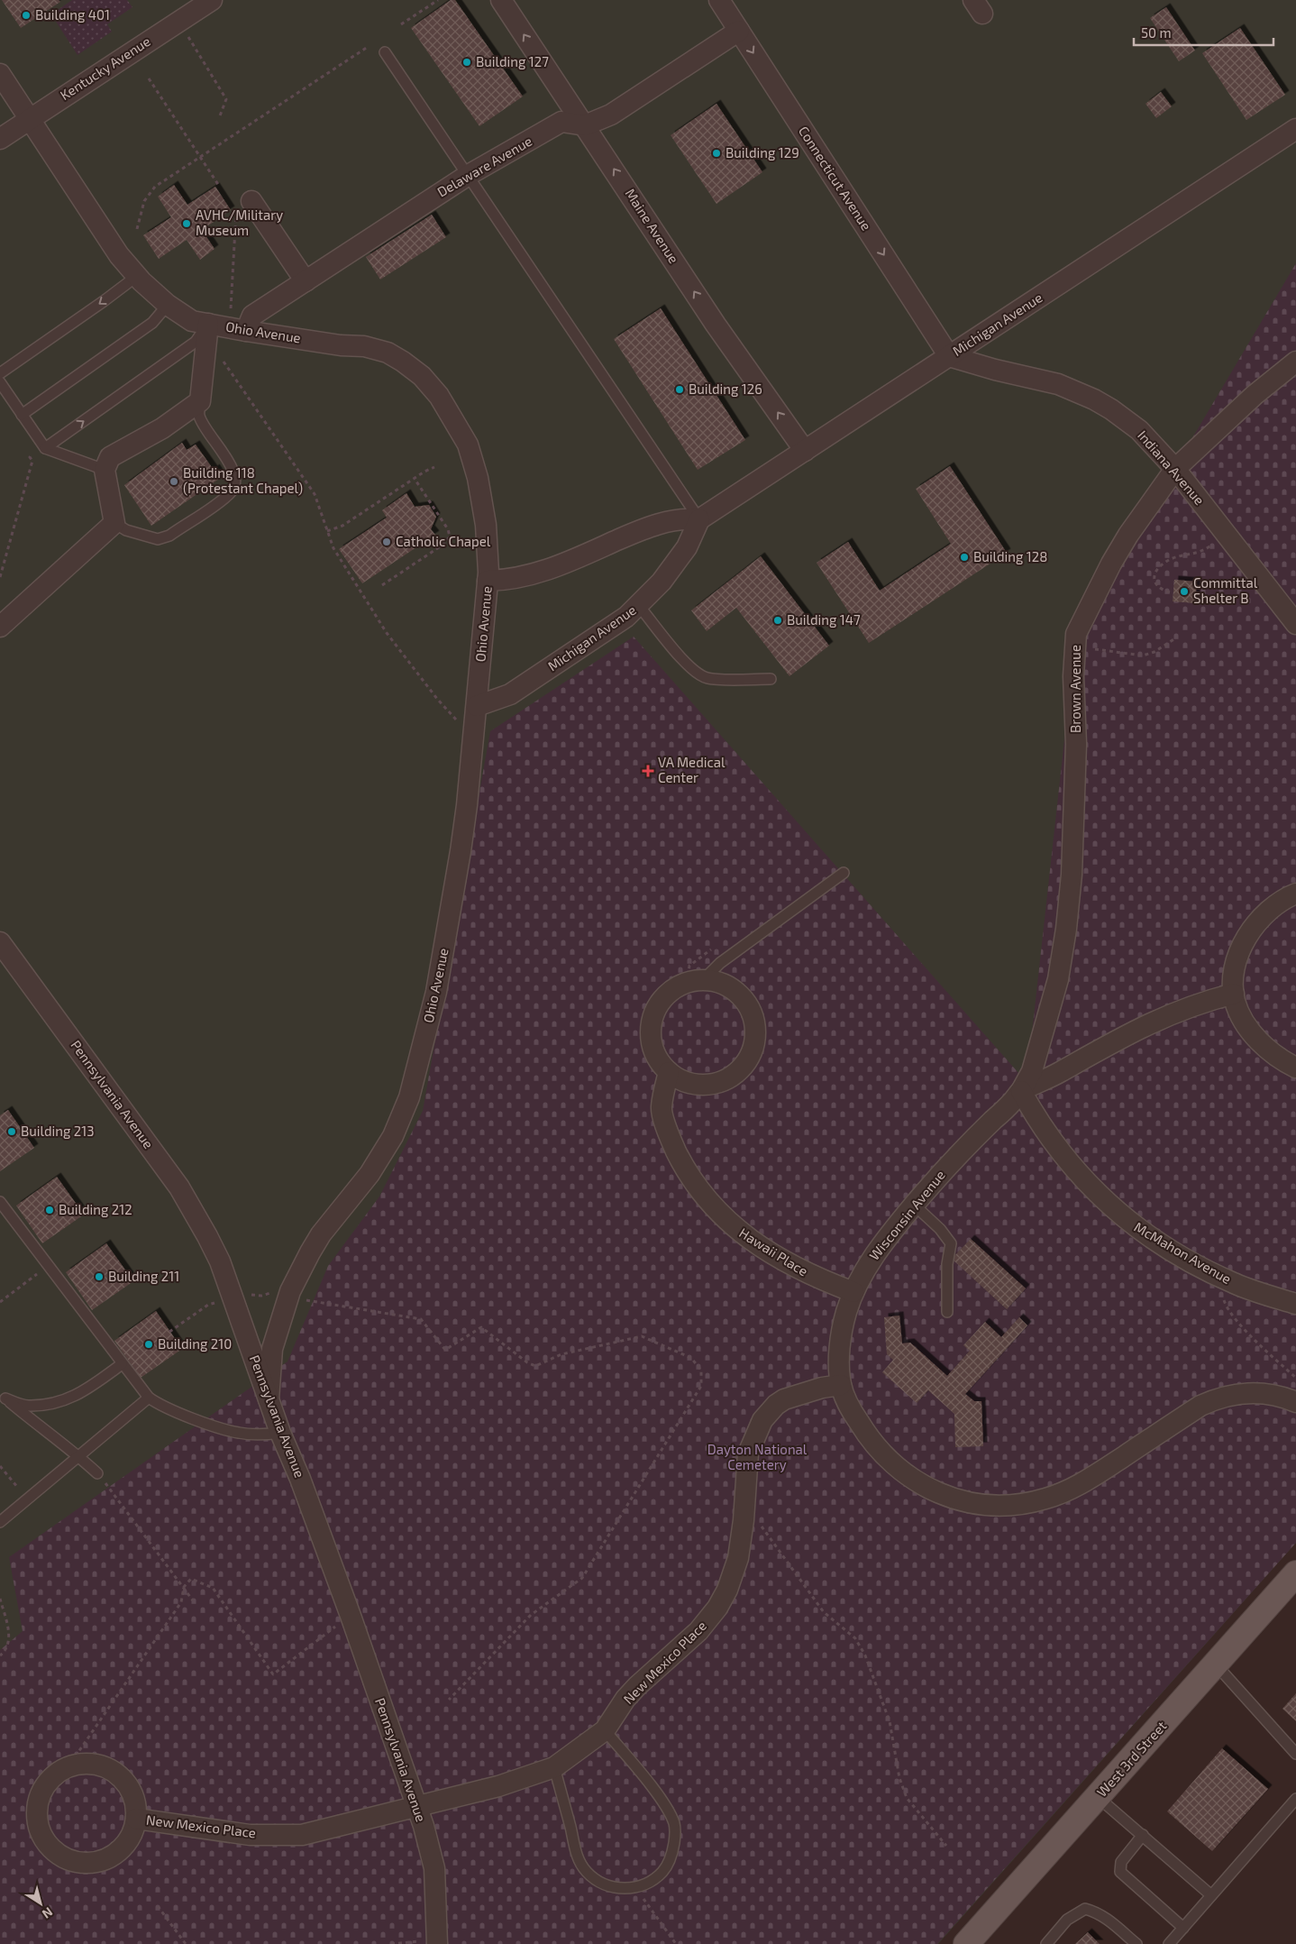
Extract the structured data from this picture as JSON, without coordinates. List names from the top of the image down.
{
  "streets": {
    "main road": ["West 3rd Street"],
    "street": [
      "Kentucky Avenue",
      "Delaware Avenue",
      "Connecticut Avenue",
      "Maine Avenue",
      "Michigan Avenue",
      "Ohio Avenue",
      "Indiana Avenue",
      "Brown Avenue",
      "Pennsylvania Avenue",
      "Wisconsin Avenue",
      "Hawaii Place",
      "McMahon Avenue",
      "New Mexico Place"
    ]
  },
  "crossings": [
    ["Kentucky Avenue", "Ohio Avenue"],
    ["Delaware Avenue", "Maine Avenue"],
    ["Delaware Avenue", "Ohio Avenue"],
    ["Connecticut Avenue", "Michigan Avenue"],
    ["Connecticut Avenue", "Indiana Avenue"],
    ["Maine Avenue", "Michigan Avenue"],
    ["Michigan Avenue", "Ohio Avenue"],
    ["Michigan Avenue", "Indiana Avenue"],
    ["Ohio Avenue", "Pennsylvania Avenue"],
    ["Indiana Avenue", "Brown Avenue"],
    ["Brown Avenue", "Wisconsin Avenue"],
    ["Brown Avenue", "McMahon Avenue"],
    ["Pennsylvania Avenue", "New Mexico Place"],
    ["Wisconsin Avenue", "Hawaii Place"],
    ["Wisconsin Avenue", "McMahon Avenue"],
    ["Wisconsin Avenue", "New Mexico Place"]
  ],
  "one_way": ["Connecticut Avenue", "Maine Avenue"],
  "parks": ["Dayton National Cemetery"],
  "places": {
    "other": [
      "Building 401",
      "Building 127",
      "Building 129",
      "AVHC/Military Museum",
      "Building 126",
      "Building 118 (Protestant Chapel)",
      "Catholic Chapel",
      "Building 128",
      "Committal Shelter B",
      "Building 147",
      "Building 213",
      "Building 212",
      "Building 211",
      "Building 210"
    ],
    "health": ["VA Medical Center"]
  },
  "scale_bar": "50 m",
  "north": "bottom right"
}
